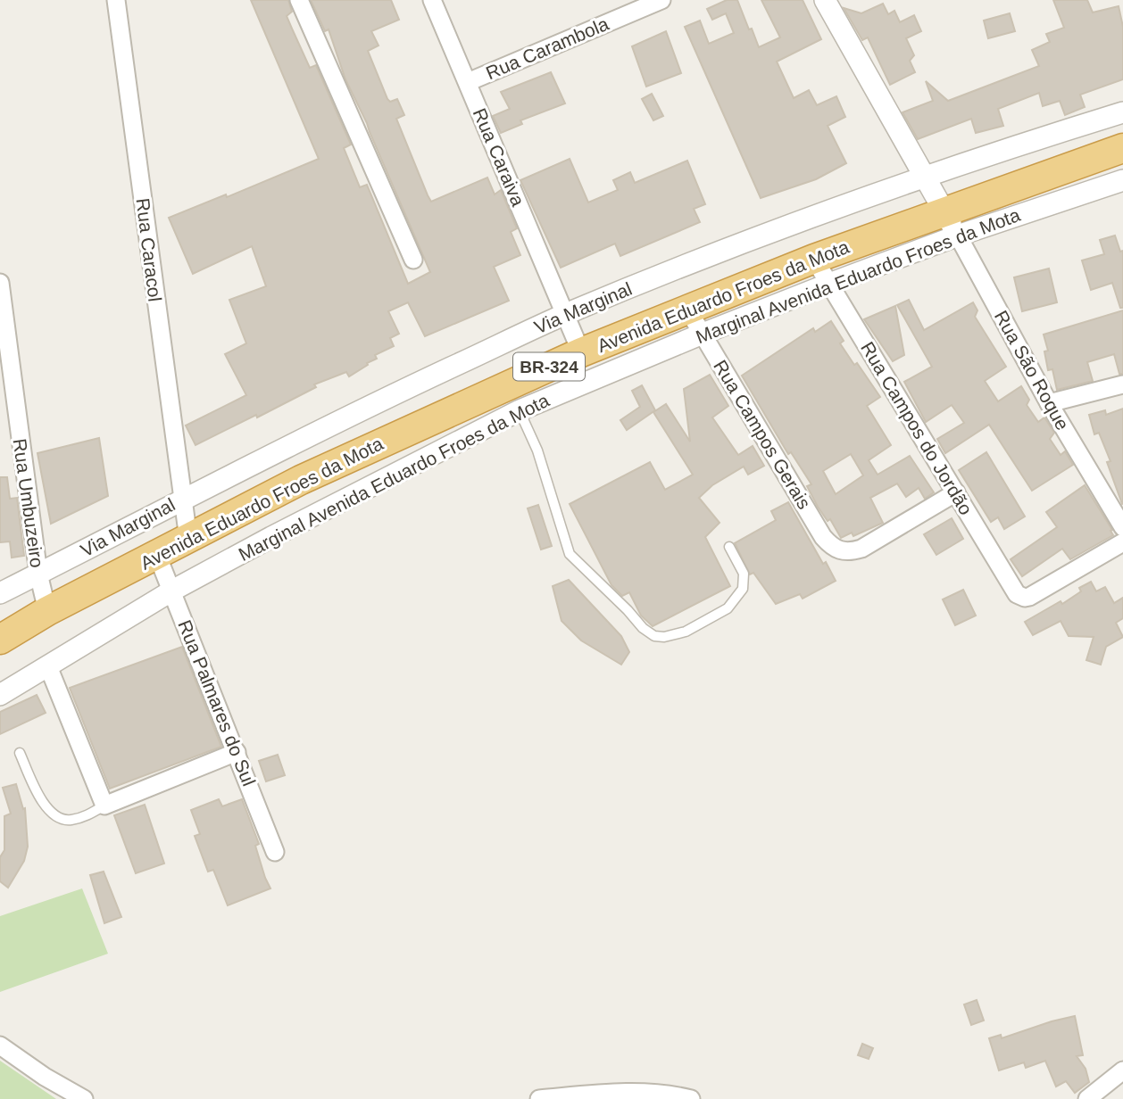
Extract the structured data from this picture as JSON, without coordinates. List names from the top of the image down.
{
  "streets": {
    "highway": ["Avenida Eduardo Froes da Mota", "BR-324"],
    "street": [
      "Rua Carambola",
      "Rua Caraiva",
      "Rua Caracol",
      "Marginal Avenida Eduardo Froes da Mota",
      "Via Marginal",
      "Rua São Roque",
      "Rua Campos do Jordão",
      "Rua Campos Gerais",
      "Rua Umbuzeiro",
      "Rua Palmares do Sul"
    ]
  },
  "crossings": [
    ["Rua Carambola", "Rua Caraiva"],
    ["Rua Caraiva", "Avenida Eduardo Froes da Mota"],
    ["Rua Caraiva", "Via Marginal"],
    ["Rua Caracol", "Avenida Eduardo Froes da Mota"],
    ["Rua Caracol", "Via Marginal"],
    ["Marginal Avenida Eduardo Froes da Mota", "Rua São Roque"],
    ["Marginal Avenida Eduardo Froes da Mota", "Rua Campos do Jordão"],
    ["Marginal Avenida Eduardo Froes da Mota", "Rua Campos Gerais"],
    ["Marginal Avenida Eduardo Froes da Mota", "Rua Palmares do Sul"],
    ["Avenida Eduardo Froes da Mota", "Rua São Roque"],
    ["Avenida Eduardo Froes da Mota", "Rua Campos do Jordão"],
    ["Avenida Eduardo Froes da Mota", "Rua Campos Gerais"],
    ["Avenida Eduardo Froes da Mota", "Rua Umbuzeiro"],
    ["Avenida Eduardo Froes da Mota", "Rua Palmares do Sul"],
    ["Via Marginal", "Rua São Roque"],
    ["Via Marginal", "Rua Umbuzeiro"],
    ["Rua Campos do Jordão", "Rua Campos Gerais"]
  ]
}
